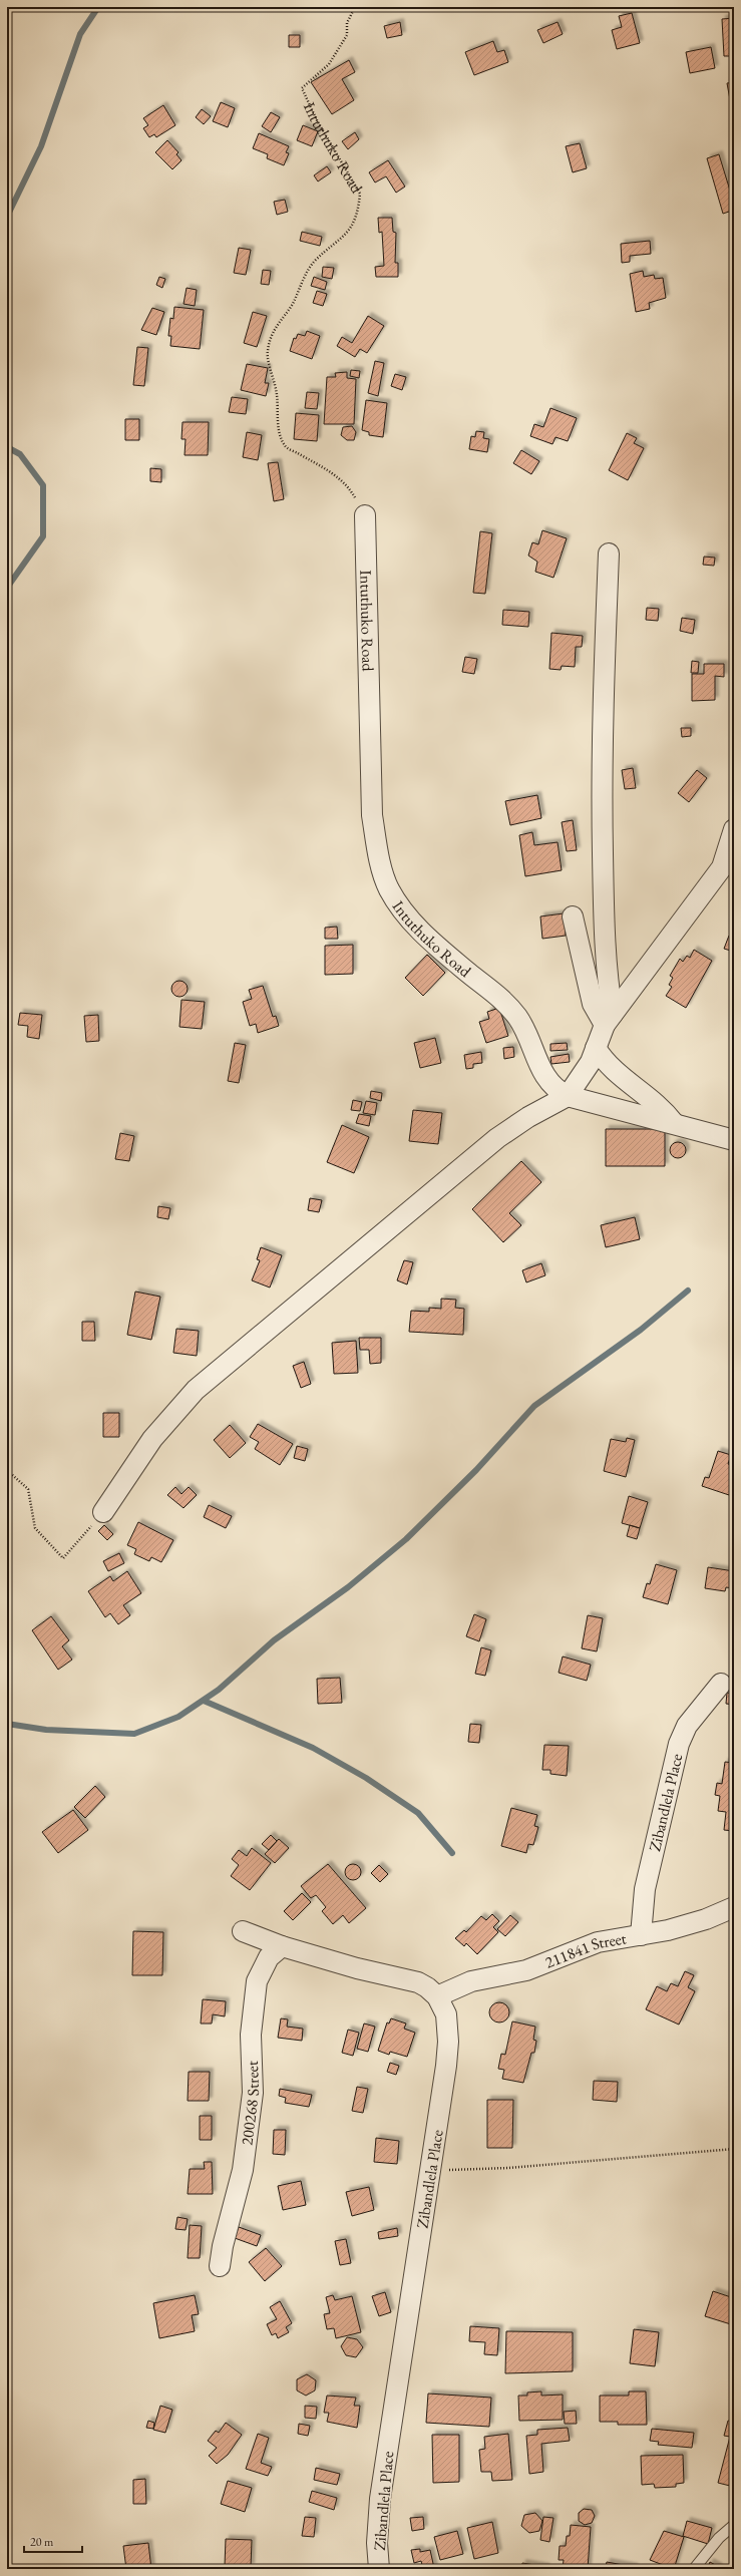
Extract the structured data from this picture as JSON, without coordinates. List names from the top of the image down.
{
  "streets": {
    "street": [
      "Intuthuko Road",
      "Zibandlela Place",
      "211841 Street",
      "200268 Street"
    ]
  },
  "crossings": [
    ["Zibandlela Place", "211841 Street"],
    ["Zibandlela Place", "200268 Street"]
  ],
  "scale_bar": "20 m"
}
